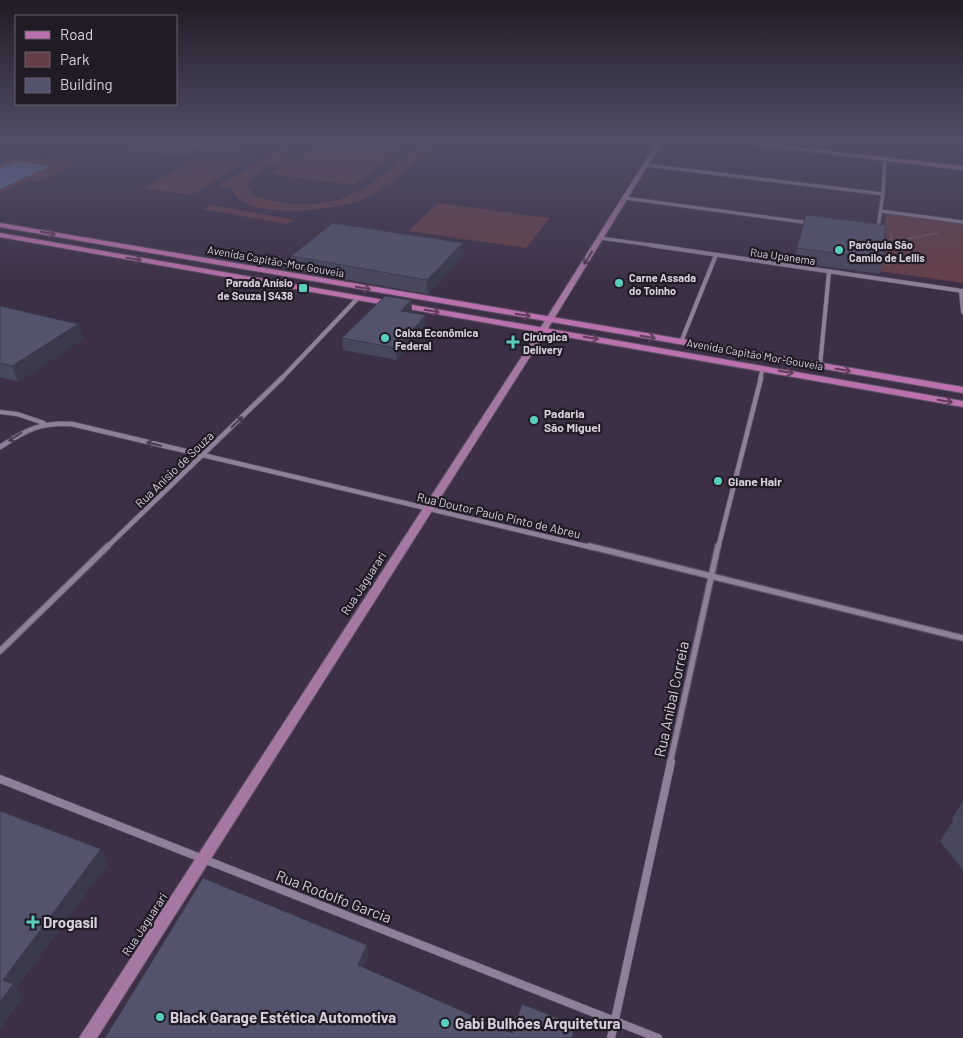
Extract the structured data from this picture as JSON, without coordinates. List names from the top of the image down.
{
  "streets": {
    "main road": ["Avenida Capitão-Mor Gouveia", "Avenida Capitão Mor-Gouveia", "Rua Jaguarari"],
    "street": [
      "Rua Upanema",
      "Rua Anísio de Souza",
      "Rua Doutor Paulo Pinto de Abreu",
      "Rua Aníbal Correia",
      "Rua Rodolfo Garcia"
    ]
  },
  "crossings": [
    ["Rua Upanema", "Rua Jaguarari"],
    ["Avenida Capitão-Mor Gouveia", "Avenida Capitão Mor-Gouveia"],
    ["Avenida Capitão-Mor Gouveia", "Rua Anísio de Souza"],
    ["Avenida Capitão-Mor Gouveia", "Rua Jaguarari"],
    ["Avenida Capitão Mor-Gouveia", "Rua Jaguarari"],
    ["Avenida Capitão Mor-Gouveia", "Rua Aníbal Correia"],
    ["Rua Anísio de Souza", "Rua Doutor Paulo Pinto de Abreu"],
    ["Rua Doutor Paulo Pinto de Abreu", "Rua Jaguarari"],
    ["Rua Doutor Paulo Pinto de Abreu", "Rua Aníbal Correia"],
    ["Rua Jaguarari", "Rua Rodolfo Garcia"],
    ["Rua Aníbal Correia", "Rua Rodolfo Garcia"]
  ],
  "one_way": ["Avenida Capitão-Mor Gouveia", "Avenida Capitão Mor-Gouveia", "Rua Anísio de Souza"],
  "places": {
    "other": [
      "Paróquia São Camilo de Lellis",
      "Carne Assada do Toinho",
      "Caixa Econômica Federal",
      "Padaria São Miguel",
      "Giane Hair",
      "Black Garage Estética Automotiva",
      "Gabi Bulhões Arquitetura"
    ],
    "transit": ["Parada Anísio de Souza | S438"],
    "health": ["Cirúrgica Delivery", "Drogasil"]
  },
  "legend": ["Road", "Park", "Building"]
}
